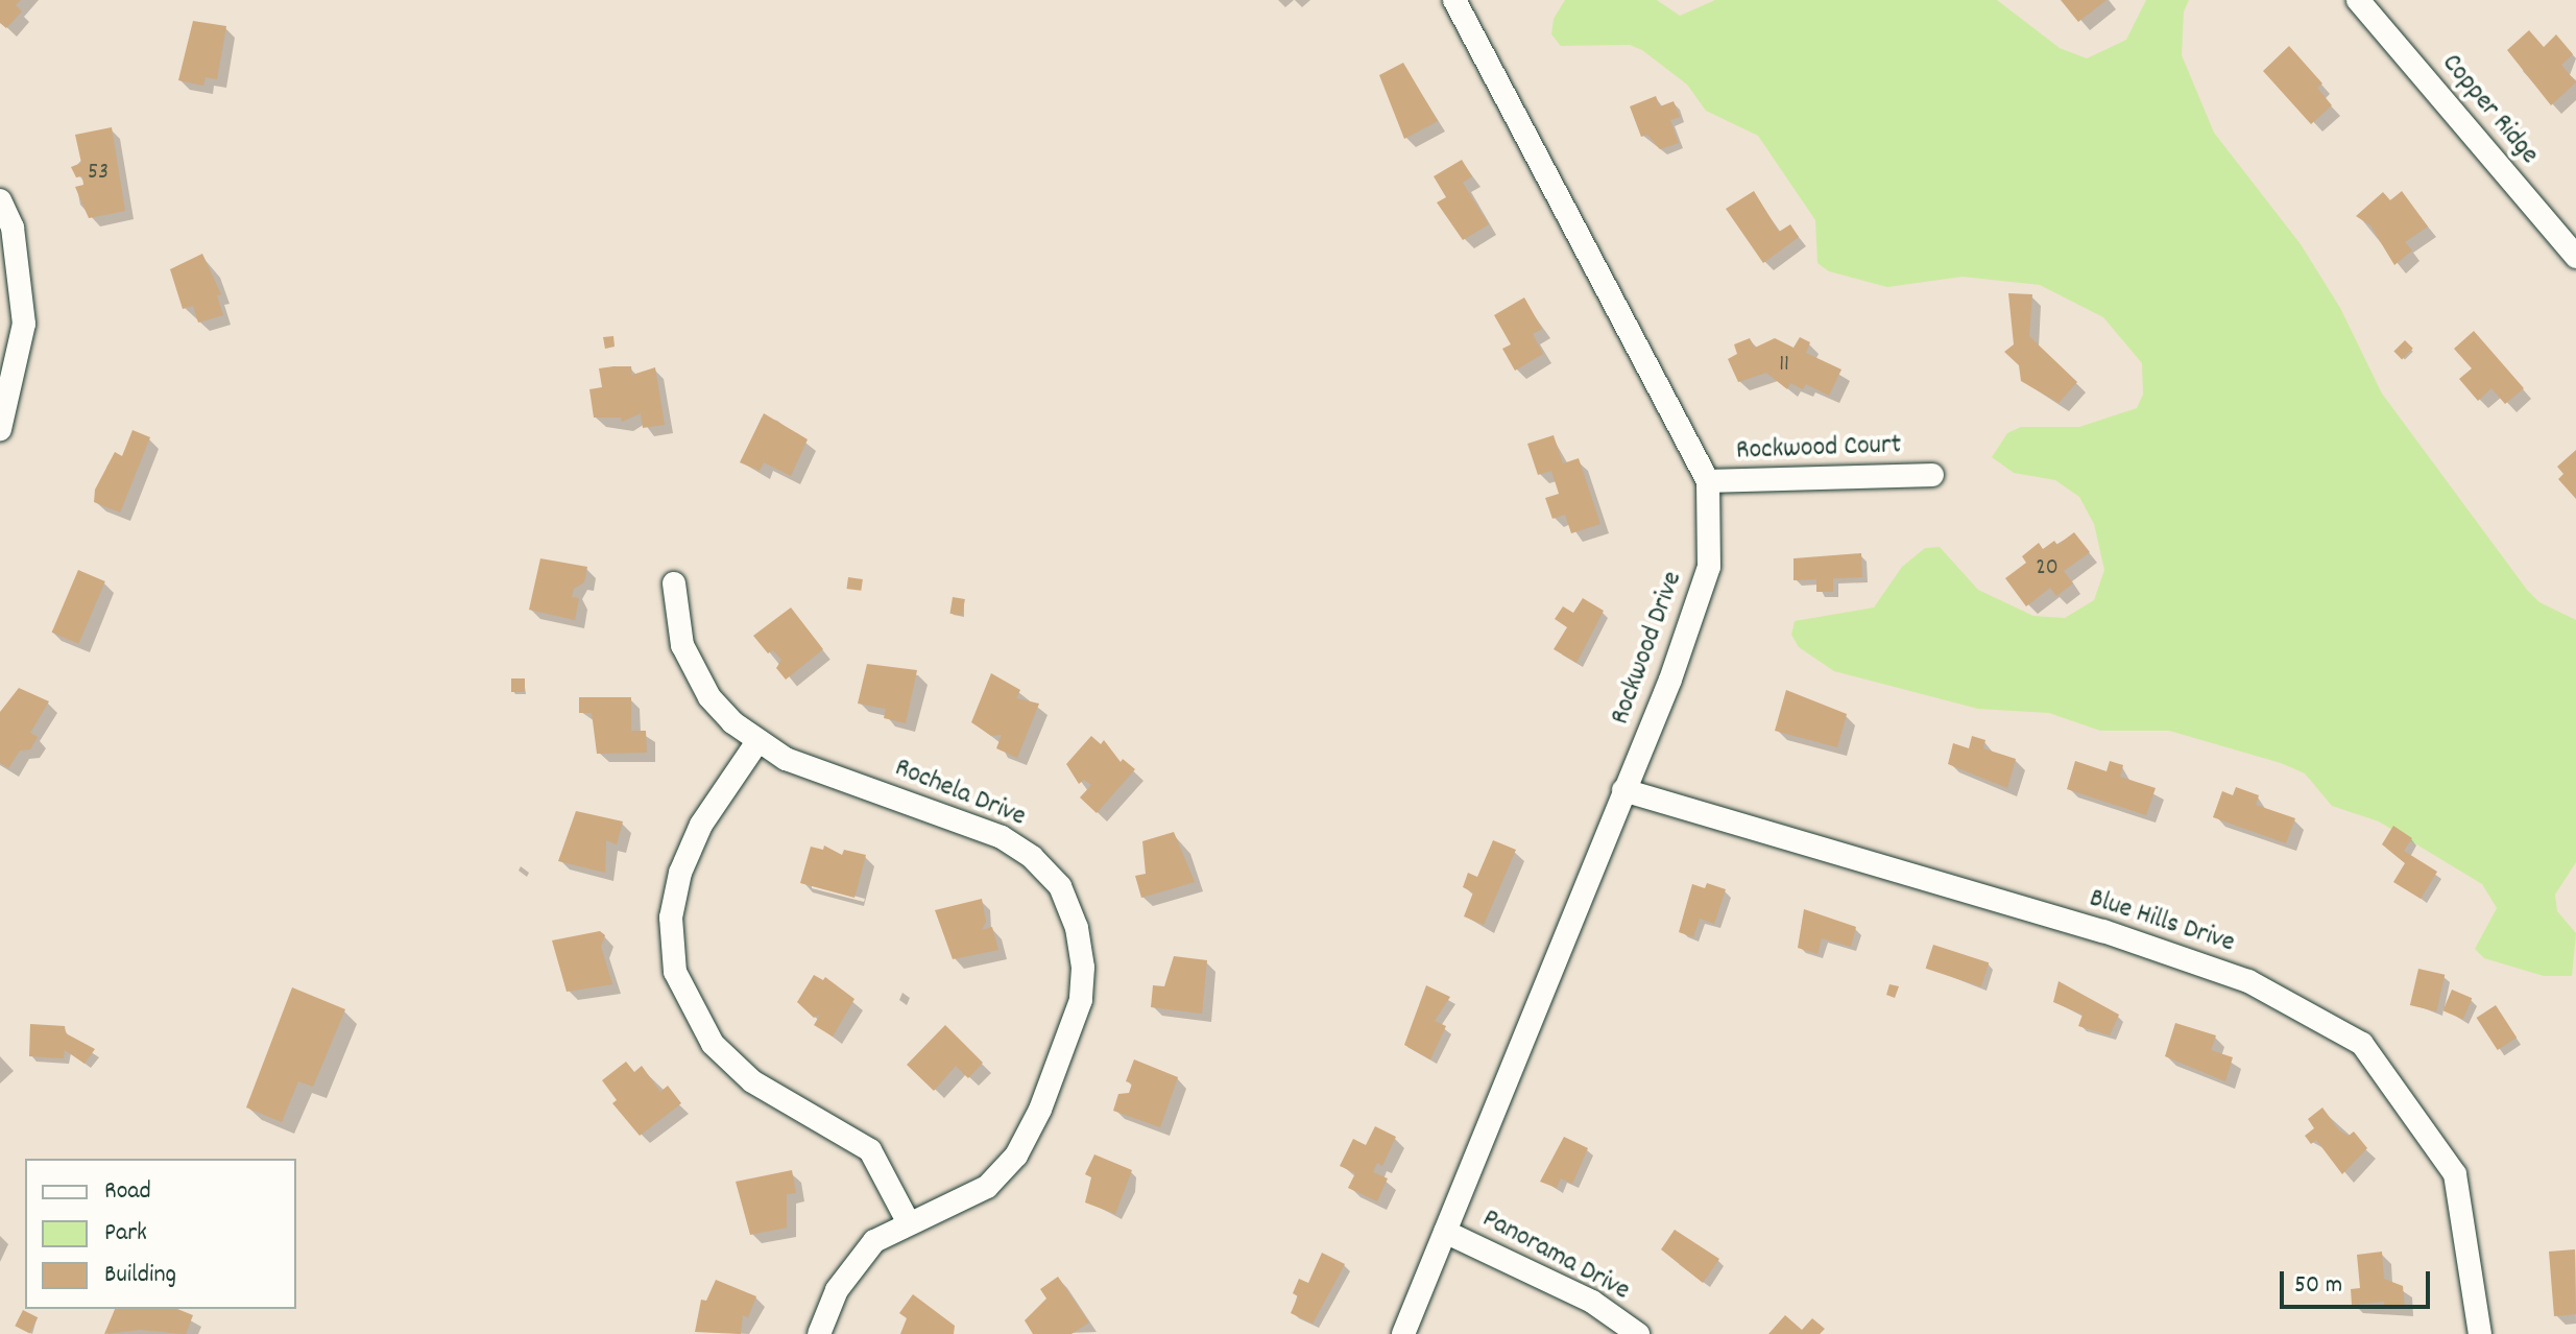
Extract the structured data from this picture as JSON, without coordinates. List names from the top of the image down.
{
  "streets": {
    "street": [
      "Copper Ridge",
      "Rockwood Court",
      "Rockwood Drive",
      "Rochela Drive",
      "Blue Hills Drive",
      "Panorama Drive"
    ]
  },
  "crossings": [
    ["Rockwood Court", "Rockwood Drive"],
    ["Rockwood Drive", "Blue Hills Drive"],
    ["Rockwood Drive", "Panorama Drive"]
  ],
  "house_numbers": ["53", "11", "20"],
  "legend": ["Road", "Park", "Building"],
  "scale_bar": "50 m"
}
